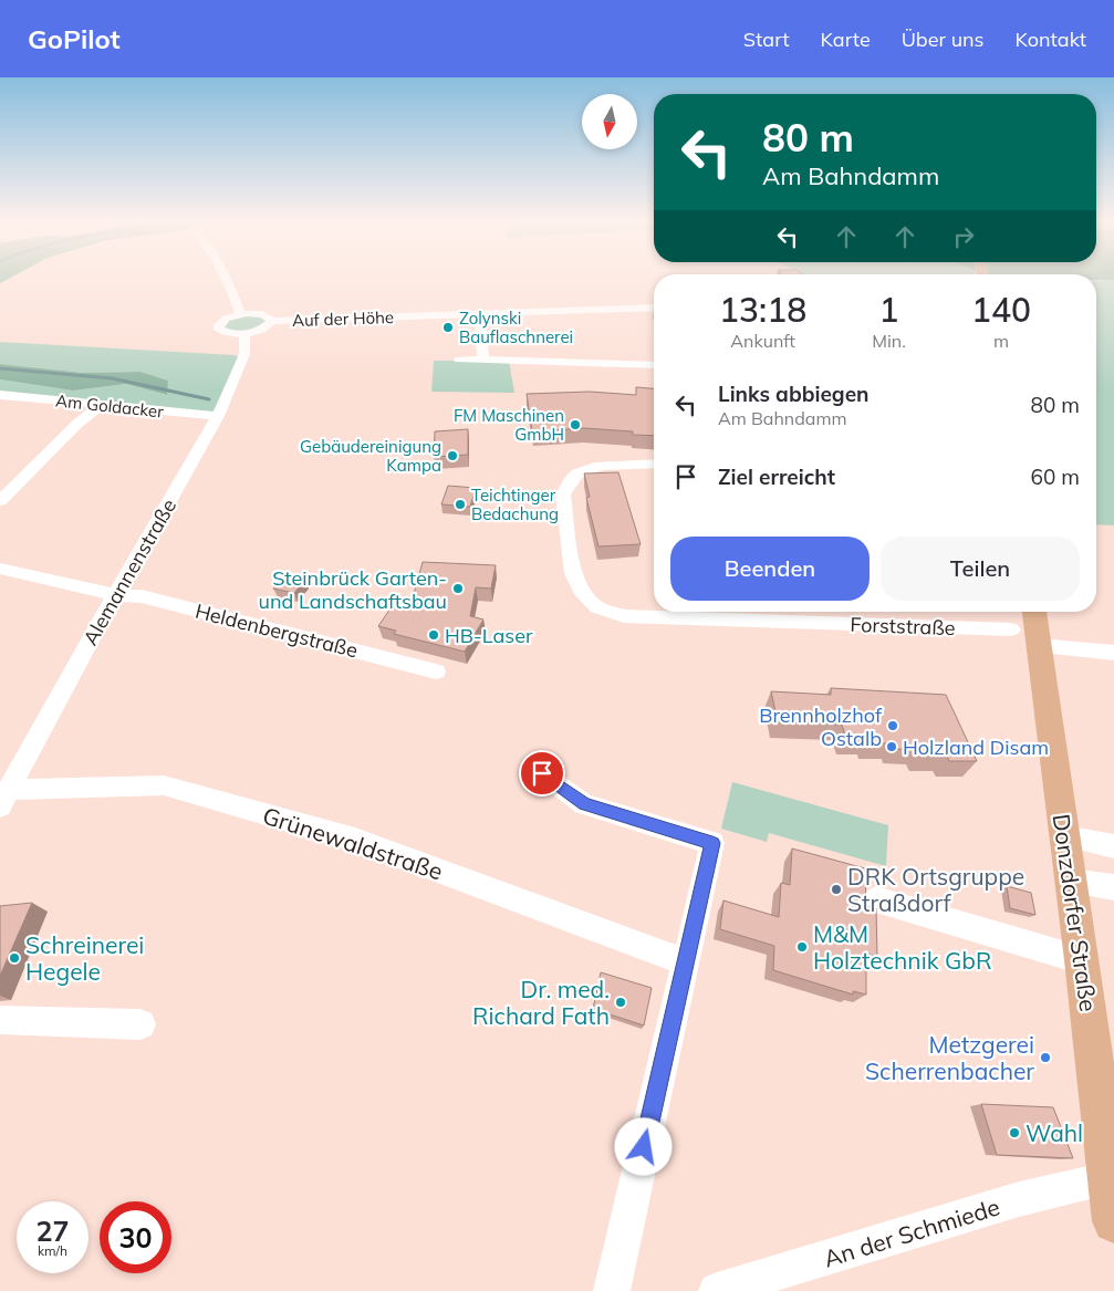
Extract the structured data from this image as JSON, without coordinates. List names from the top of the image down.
{
  "streets": {
    "main road": ["Donzdorfer Straße"],
    "street": [
      "Auf der Höhe",
      "Am Goldacker",
      "Alemannenstraße",
      "Forststraße",
      "Heldenbergstraße",
      "Grünewaldstraße",
      "An der Schmiede"
    ]
  },
  "crossings": [
    ["Am Goldacker", "Alemannenstraße"],
    ["Alemannenstraße", "Heldenbergstraße"],
    ["Alemannenstraße", "Grünewaldstraße"],
    ["Donzdorfer Straße", "An der Schmiede"]
  ],
  "places": [
    "Zolynski Bauflaschnerei",
    "FM Maschinen GmbH",
    "Gebäudereinigung Kampa",
    "Teichtinger Bedachung",
    "Steinbrück Garten- und Landschaftsbau",
    "HB-Laser",
    "Brennholzhof Ostalb",
    "Holzland Disam",
    "DRK Ortsgruppe Straßdorf",
    "M&M Holztechnik GbR",
    "Schreinerei Hegele",
    "Dr. med. Richard Fath",
    "Metzgerei Scherrenbacher",
    "Wahl"
  ],
  "north": "bottom",
  "page": {
    "header": "GoPilot",
    "nav": [
      "Start",
      "Karte",
      "Über uns",
      "Kontakt"
    ],
    "turn": ["80 m", "Am Bahndamm"],
    "eta": [
      "13:18",
      "Ankunft",
      "1",
      "Min.",
      "140",
      "m"
    ],
    "list": [
      {
        "name": "Links abbiegen",
        "note": "Am Bahndamm",
        "value": "80 m"
      },
      {
        "name": "Ziel erreicht",
        "value": "60 m"
      }
    ],
    "buttons": ["Beenden", "Teilen"],
    "speed": "27 km/h",
    "limit": "30"
  }
}
